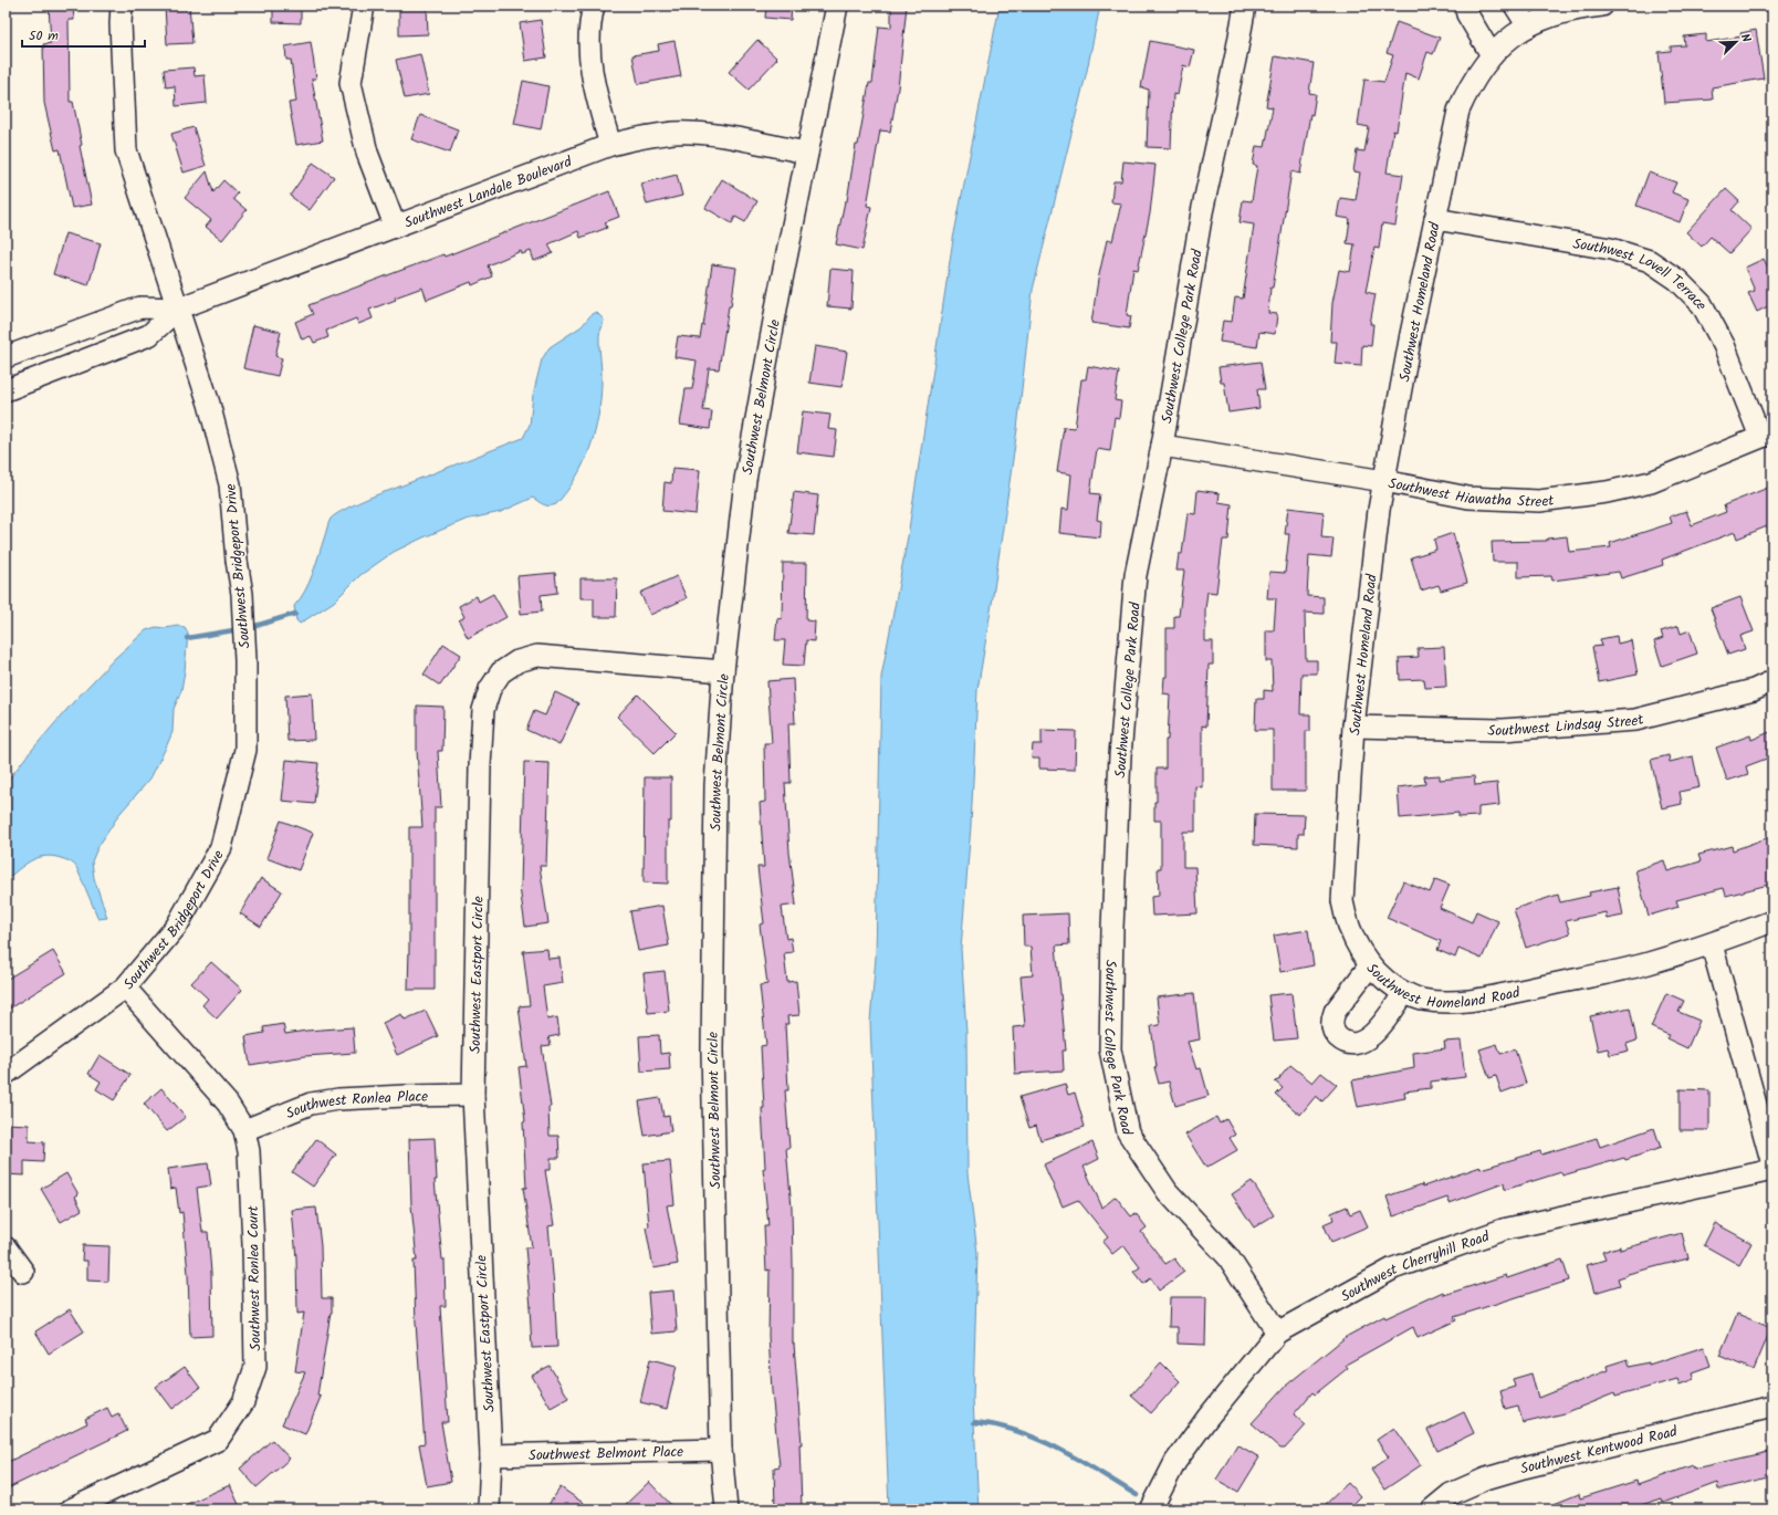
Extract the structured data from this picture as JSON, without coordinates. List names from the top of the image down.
{
  "streets": {
    "street": [
      "Southwest Landale Boulevard",
      "Southwest Lovell Terrace",
      "Southwest Homeland Road",
      "Southwest College Park Road",
      "Southwest Belmont Circle",
      "Southwest Hiawatha Street",
      "Southwest Bridgeport Drive",
      "Southwest Lindsay Street",
      "Southwest Eastport Circle",
      "Southwest Ronlea Place",
      "Southwest Cherryhill Road",
      "Southwest Ronlea Court",
      "Southwest Kentwood Road",
      "Southwest Belmont Place"
    ]
  },
  "crossings": [
    ["Southwest Landale Boulevard", "Southwest Belmont Circle"],
    ["Southwest Landale Boulevard", "Southwest Bridgeport Drive"],
    ["Southwest Lovell Terrace", "Southwest Homeland Road"],
    ["Southwest Lovell Terrace", "Southwest Hiawatha Street"],
    ["Southwest Homeland Road", "Southwest Hiawatha Street"],
    ["Southwest Homeland Road", "Southwest Lindsay Street"],
    ["Southwest College Park Road", "Southwest Hiawatha Street"],
    ["Southwest College Park Road", "Southwest Cherryhill Road"],
    ["Southwest Belmont Circle", "Southwest Eastport Circle"],
    ["Southwest Belmont Circle", "Southwest Belmont Place"],
    ["Southwest Bridgeport Drive", "Southwest Ronlea Court"],
    ["Southwest Eastport Circle", "Southwest Ronlea Place"],
    ["Southwest Eastport Circle", "Southwest Belmont Place"],
    ["Southwest Ronlea Place", "Southwest Ronlea Court"]
  ],
  "scale_bar": "50 m",
  "north": "top right"
}
